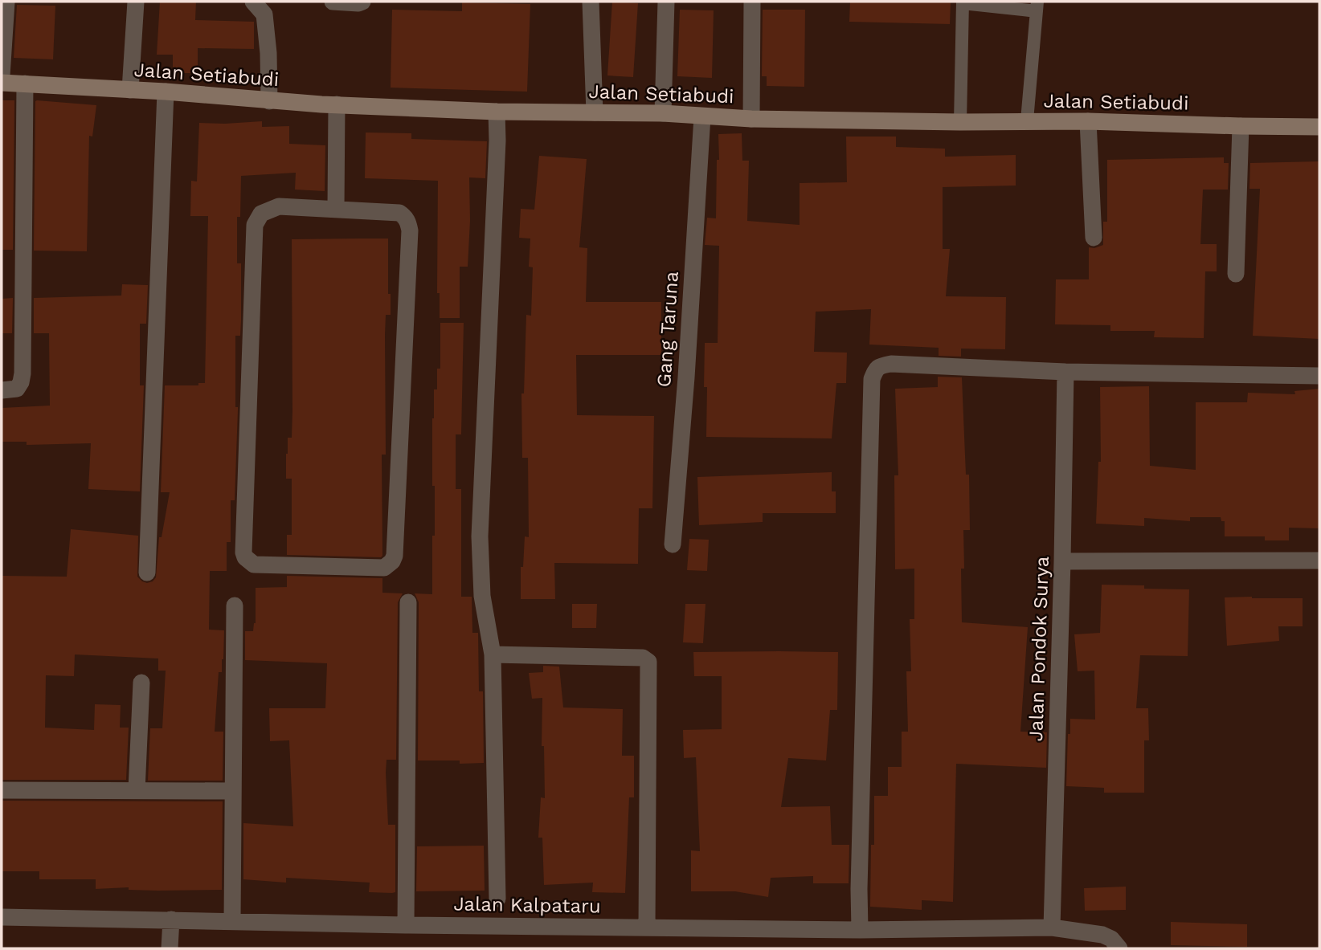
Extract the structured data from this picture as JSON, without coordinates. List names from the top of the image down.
{
  "streets": {
    "street": [
      "Jalan Setiabudi",
      "Gang Taruna",
      "Jalan Pondok Surya",
      "Jalan Kalpataru"
    ]
  },
  "crossings": [
    ["Jalan Setiabudi", "Gang Taruna"],
    ["Jalan Pondok Surya", "Jalan Kalpataru"]
  ]
}
